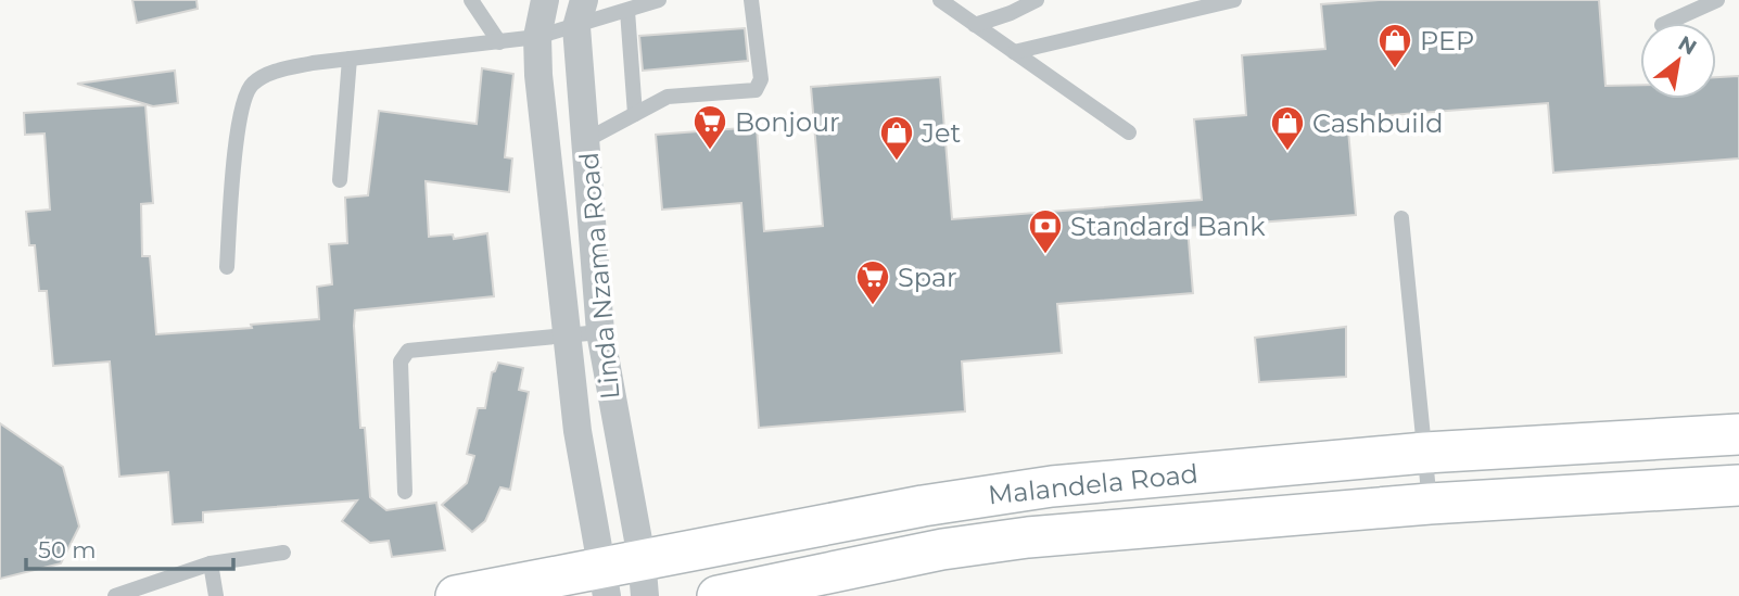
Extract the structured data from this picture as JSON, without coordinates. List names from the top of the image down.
{
  "streets": {
    "main road": ["Malandela Road"],
    "street": ["Linda Nzama Road"]
  },
  "crossings": [
    ["Linda Nzama Road", "Malandela Road"]
  ],
  "places": {
    "shop": ["PEP", "Cashbuild", "Jet"],
    "supermarket": ["Bonjour", "Spar"],
    "bank": ["Standard Bank"]
  },
  "scale_bar": "50 m",
  "north": "top right"
}
